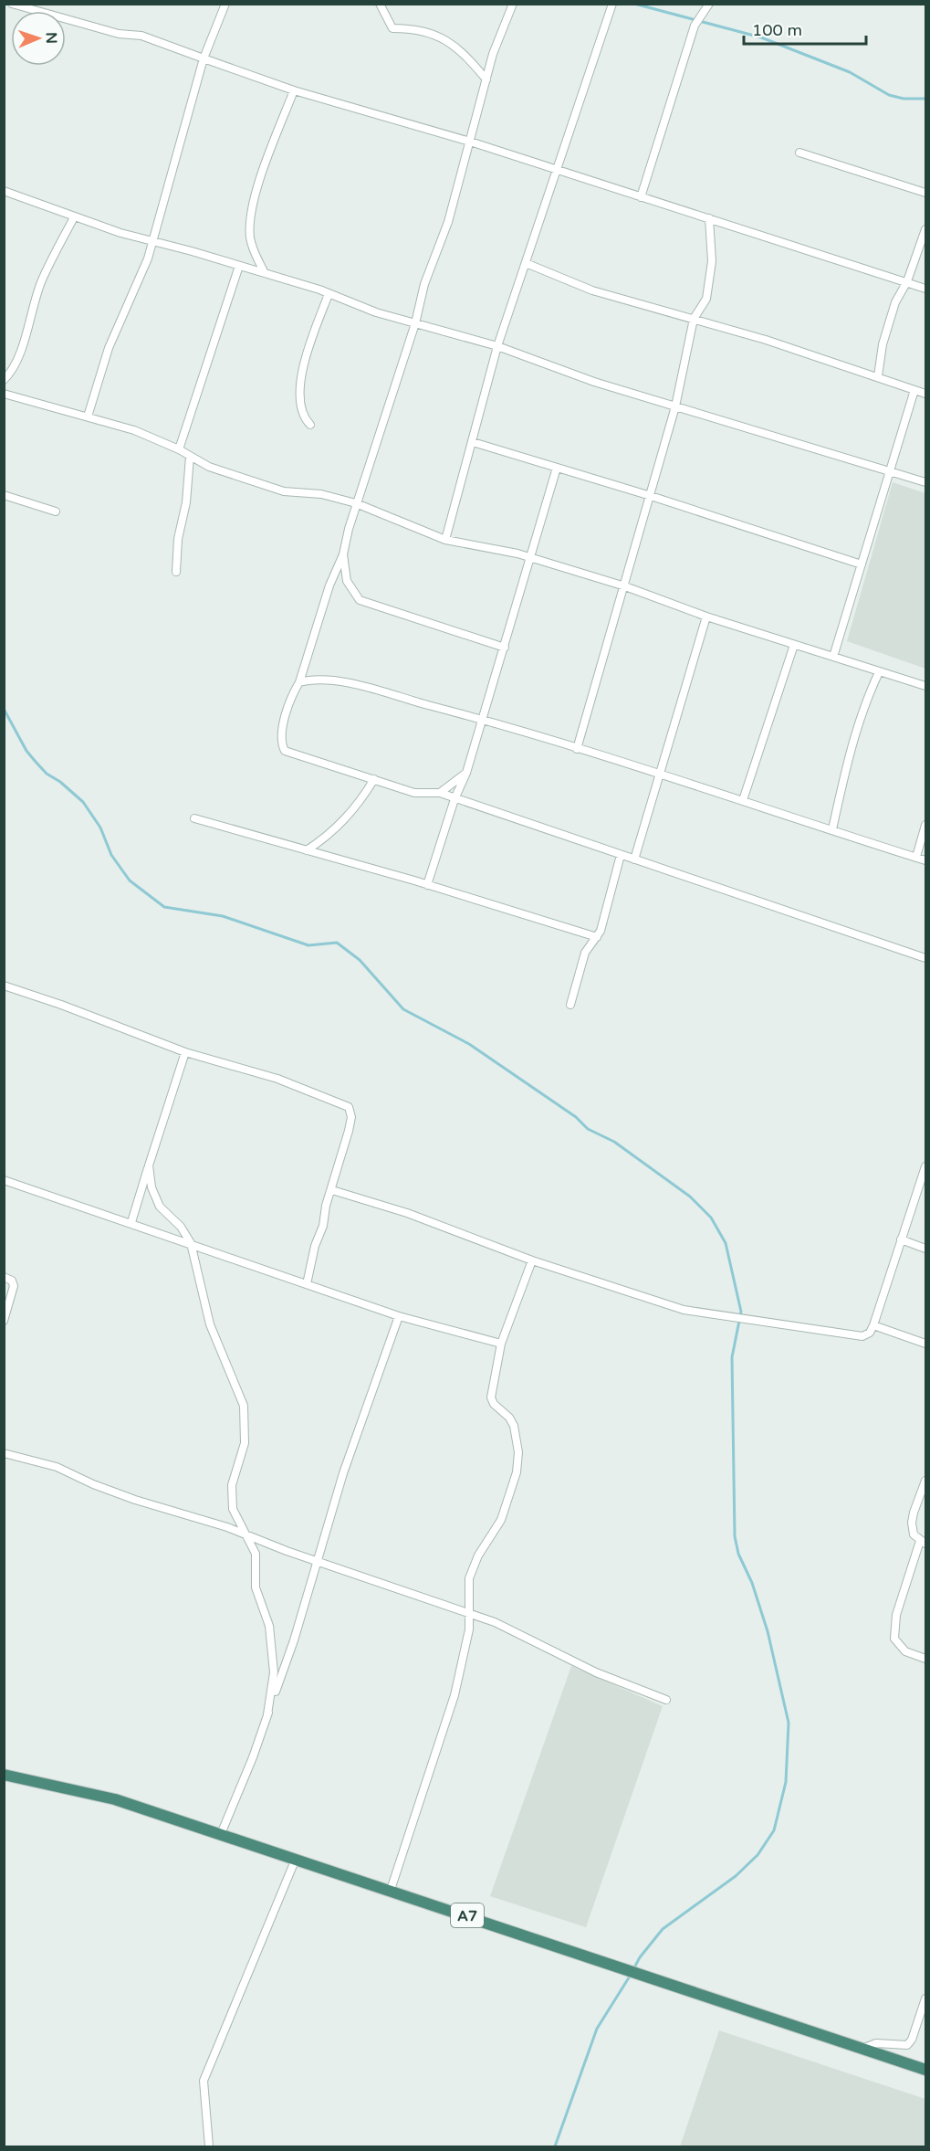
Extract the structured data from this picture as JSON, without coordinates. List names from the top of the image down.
{
  "streets": {
    "highway": ["A7"]
  },
  "scale_bar": "100 m",
  "north": "right"
}
